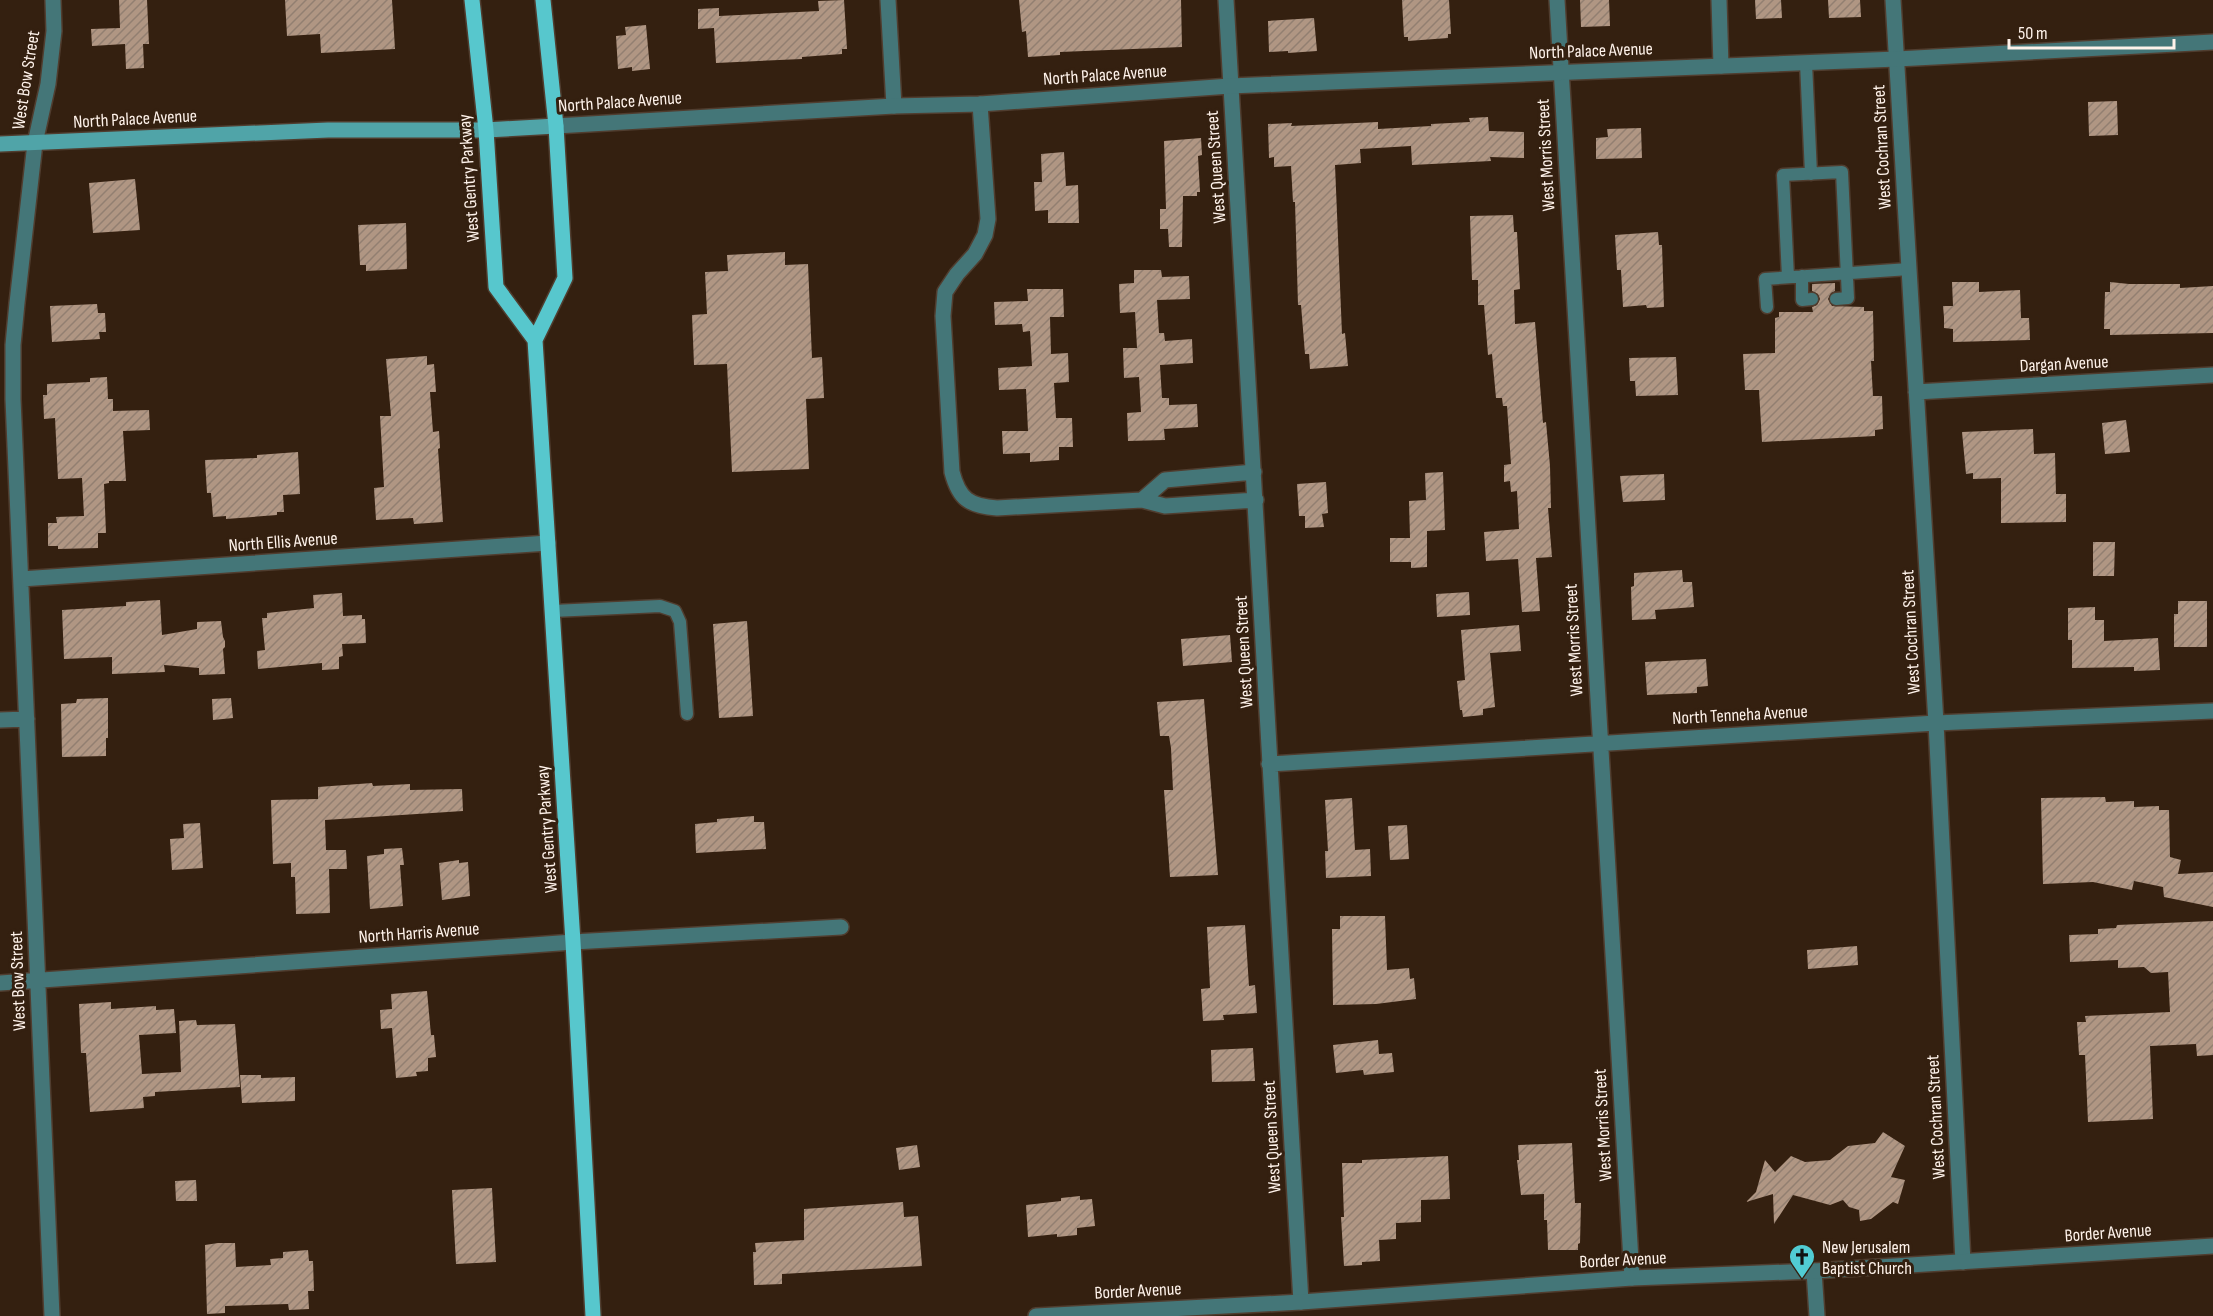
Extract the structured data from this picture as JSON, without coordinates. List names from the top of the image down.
{
  "streets": {
    "main road": ["North Palace Avenue", "West Gentry Parkway"],
    "street": [
      "West Bow Street",
      "West Cochran Street",
      "West Morris Street",
      "West Queen Street",
      "Dargan Avenue",
      "North Ellis Avenue",
      "North Tenneha Avenue",
      "North Harris Avenue",
      "Border Avenue"
    ]
  },
  "crossings": [
    ["North Palace Avenue", "West Bow Street"],
    ["North Palace Avenue", "West Cochran Street"],
    ["North Palace Avenue", "West Morris Street"],
    ["North Palace Avenue", "West Queen Street"],
    ["North Palace Avenue", "West Gentry Parkway"],
    ["West Bow Street", "North Ellis Avenue"],
    ["West Bow Street", "North Harris Avenue"],
    ["West Cochran Street", "Dargan Avenue"],
    ["West Cochran Street", "North Tenneha Avenue"],
    ["West Cochran Street", "Border Avenue"],
    ["West Morris Street", "North Tenneha Avenue"],
    ["West Morris Street", "Border Avenue"],
    ["West Queen Street", "North Tenneha Avenue"],
    ["West Queen Street", "Border Avenue"],
    ["West Gentry Parkway", "North Ellis Avenue"],
    ["West Gentry Parkway", "North Harris Avenue"]
  ],
  "places": {
    "church": ["New Jerusalem Baptist Church"]
  },
  "scale_bar": "50 m"
}
